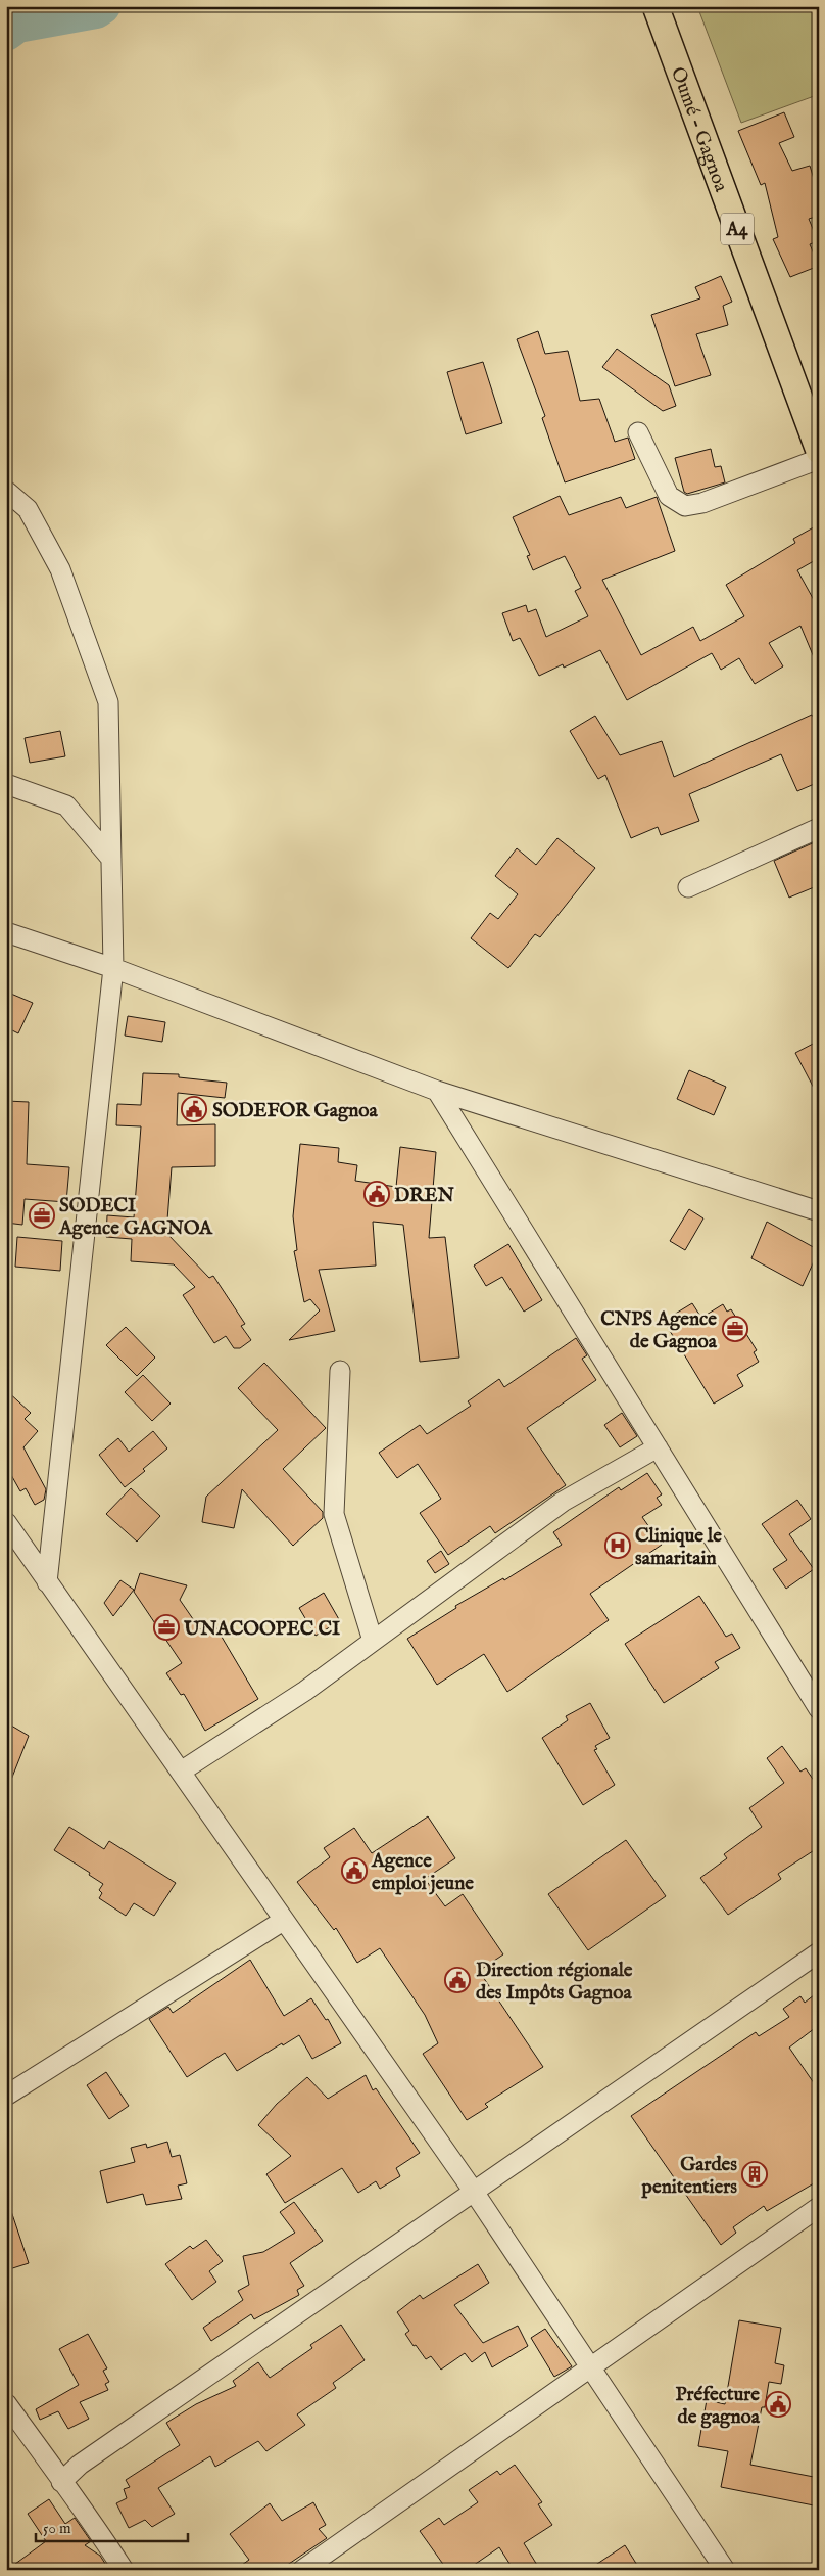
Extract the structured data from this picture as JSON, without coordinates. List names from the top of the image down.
{
  "streets": {
    "main road": ["Oumé - Gagnoa", "A4"]
  },
  "places": {
    "public building": [
      "SODEFOR Gagnoa",
      "DREN",
      "Agence emploi jeune",
      "Direction régionale des Impôts Gagnoa",
      "Préfecture de gagnoa"
    ],
    "office": ["SODECI Agence GAGNOA", "CNPS Agence de Gagnoa", "UNACOOPEC CI"],
    "hospital": ["Clinique le samaritain"],
    "building": ["Gardes penitentiers"]
  },
  "scale_bar": "50 m"
}
